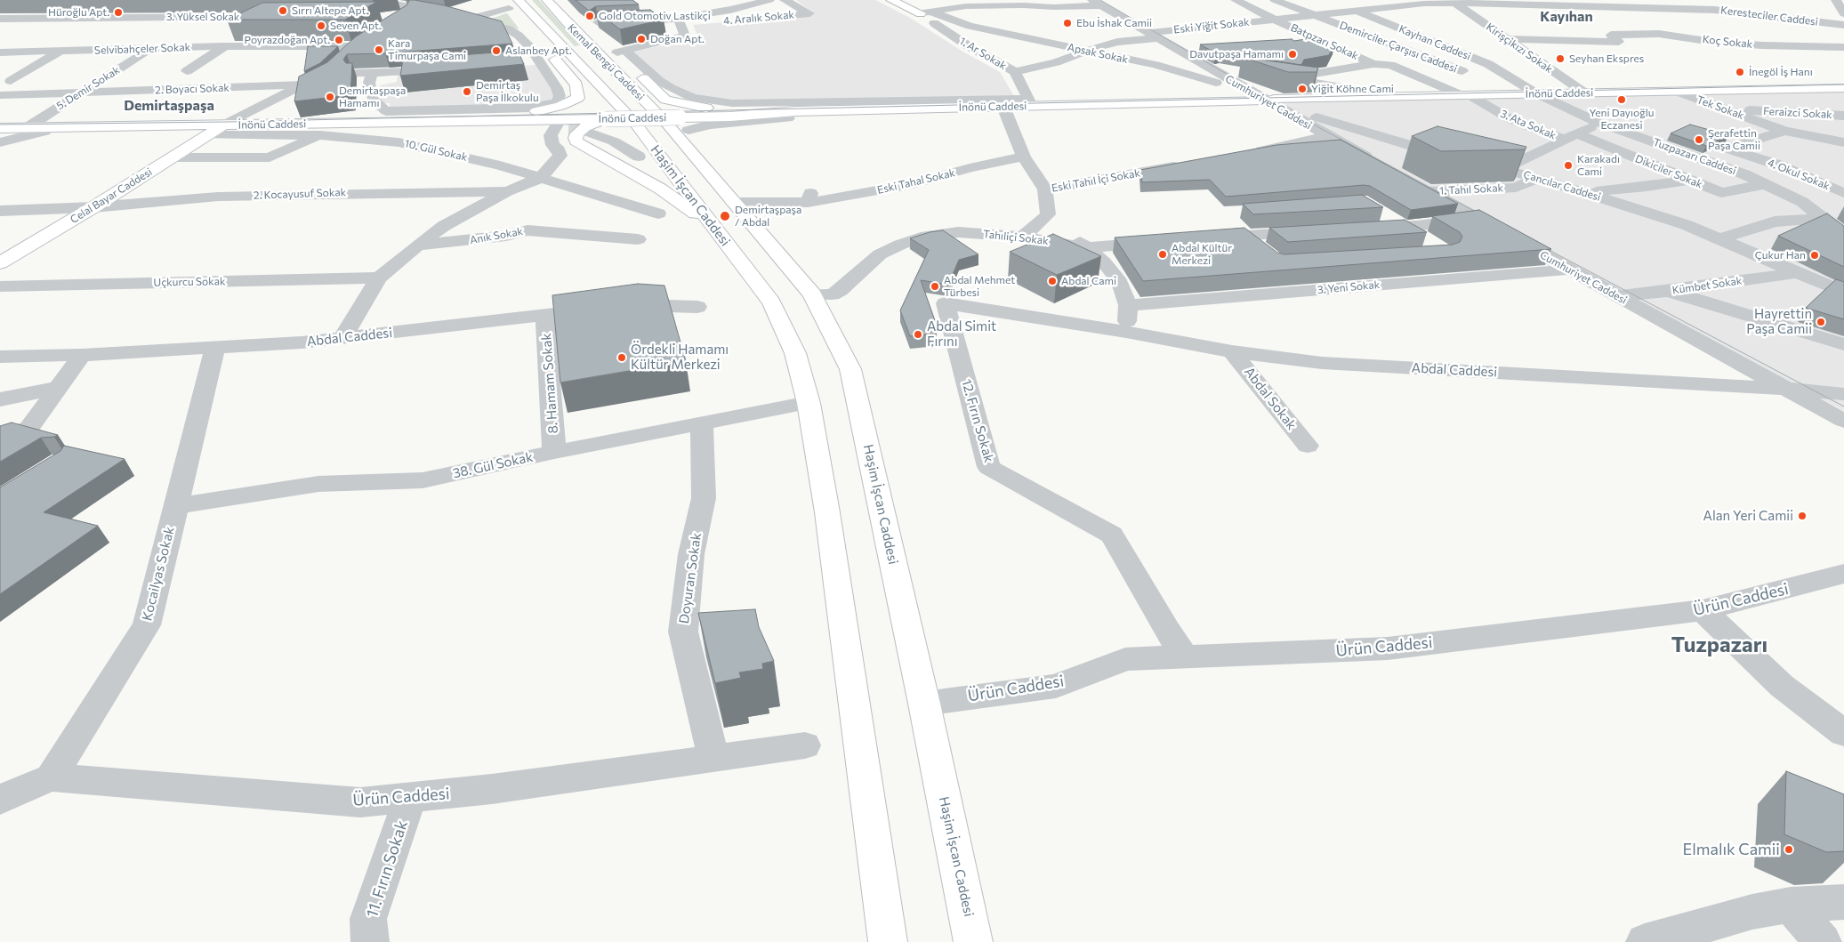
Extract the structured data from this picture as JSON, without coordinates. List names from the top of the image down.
{
  "streets": {
    "main road": [
      "Kemal Bengü Caddesi",
      "İnönü Caddesi",
      "Celal Bayar Caddesi",
      "Haşim İşcan Caddesi"
    ],
    "street": [
      "Keresteciler Caddesi",
      "3. Yüksel Sokak",
      "4. Aralık Sokak",
      "Eski Yiğit Sokak",
      "Batpzarı Sokak",
      "Koç Sokak",
      "Kayhan Caddesi",
      "Demirciler Çarşısı Caddesi",
      "Kirişçikızı Sokak",
      "Selvibahçeler Sokak",
      "1. Ar Sokak",
      "Apsak Sokak",
      "5. Demir Sokak",
      "2. Boyacı Sokak",
      "Cumhuriyet Caddesi",
      "Tek Sokak",
      "Feraizci Sokak",
      "3. Ata Sokak",
      "10. Gül Sokak",
      "Tuzpazarı Caddesi",
      "Dikiciler Sokak",
      "4. Okul Sokak",
      "Eski Tahıl İçi Sokak",
      "Eski Tahal Sokak",
      "Çancılar Caddesi",
      "1. Tahıl Sokak",
      "2. Kocayusuf Sokak",
      "Anık Sokak",
      "Tahıliçi Sokak",
      "Uçkurcu Sokak",
      "Kümbet Sokak",
      "3. Yeni Sokak",
      "Abdal Caddesi",
      "8. Hamam Sokak",
      "Abdal Sokak",
      "12. Fırın Sokak",
      "38. Gül Sokak",
      "Kocailyas Sokak",
      "Doyuran Sokak",
      "Ürün Caddesi",
      "11. Fırın Sokak"
    ]
  },
  "crossings": [
    ["Keresteciler Caddesi", "Eski Yiğit Sokak"],
    ["Keresteciler Caddesi", "Kayhan Caddesi"],
    ["Keresteciler Caddesi", "Kirişçikızı Sokak"],
    ["3. Yüksel Sokak", "Selvibahçeler Sokak"],
    ["Eski Yiğit Sokak", "Batpzarı Sokak"],
    ["Eski Yiğit Sokak", "Kayhan Caddesi"],
    ["Eski Yiğit Sokak", "Demirciler Çarşısı Caddesi"],
    ["Eski Yiğit Sokak", "1. Ar Sokak"],
    ["Eski Yiğit Sokak", "Apsak Sokak"],
    ["Eski Yiğit Sokak", "Cumhuriyet Caddesi"],
    ["Batpzarı Sokak", "3. Ata Sokak"],
    ["Kayhan Caddesi", "İnönü Caddesi"],
    ["Kayhan Caddesi", "Tuzpazarı Caddesi"],
    ["Kirişçikızı Sokak", "İnönü Caddesi"],
    ["Selvibahçeler Sokak", "5. Demir Sokak"],
    ["1. Ar Sokak", "Apsak Sokak"],
    ["1. Ar Sokak", "İnönü Caddesi"],
    ["Apsak Sokak", "İnönü Caddesi"],
    ["Kemal Bengü Caddesi", "İnönü Caddesi"],
    ["Kemal Bengü Caddesi", "Haşim İşcan Caddesi"],
    ["5. Demir Sokak", "2. Boyacı Sokak"],
    ["5. Demir Sokak", "İnönü Caddesi"],
    ["2. Boyacı Sokak", "İnönü Caddesi"],
    ["2. Boyacı Sokak", "Celal Bayar Caddesi"],
    ["İnönü Caddesi", "Cumhuriyet Caddesi"],
    ["İnönü Caddesi", "Tek Sokak"],
    ["İnönü Caddesi", "3. Ata Sokak"],
    ["İnönü Caddesi", "Tuzpazarı Caddesi"],
    ["İnönü Caddesi", "Celal Bayar Caddesi"],
    ["İnönü Caddesi", "Haşim İşcan Caddesi"],
    ["Cumhuriyet Caddesi", "1. Tahıl Sokak"],
    ["Cumhuriyet Caddesi", "Kümbet Sokak"],
    ["Cumhuriyet Caddesi", "3. Yeni Sokak"],
    ["Cumhuriyet Caddesi", "Abdal Caddesi"],
    ["Tek Sokak", "Feraizci Sokak"],
    ["Tek Sokak", "4. Okul Sokak"],
    ["3. Ata Sokak", "Dikiciler Sokak"],
    ["10. Gül Sokak", "Celal Bayar Caddesi"],
    ["Tuzpazarı Caddesi", "Dikiciler Sokak"],
    ["Tuzpazarı Caddesi", "4. Okul Sokak"],
    ["Eski Tahal Sokak", "Haşim İşcan Caddesi"],
    ["Çancılar Caddesi", "1. Tahıl Sokak"],
    ["Çancılar Caddesi", "Kümbet Sokak"],
    ["2. Kocayusuf Sokak", "Celal Bayar Caddesi"],
    ["Haşim İşcan Caddesi", "Tahıliçi Sokak"],
    ["Haşim İşcan Caddesi", "38. Gül Sokak"],
    ["Haşim İşcan Caddesi", "Ürün Caddesi"],
    ["Abdal Caddesi", "8. Hamam Sokak"],
    ["Abdal Caddesi", "Abdal Sokak"],
    ["Abdal Caddesi", "12. Fırın Sokak"],
    ["Abdal Caddesi", "Kocailyas Sokak"],
    ["8. Hamam Sokak", "38. Gül Sokak"],
    ["12. Fırın Sokak", "Ürün Caddesi"],
    ["38. Gül Sokak", "Kocailyas Sokak"],
    ["38. Gül Sokak", "Doyuran Sokak"],
    ["Kocailyas Sokak", "Ürün Caddesi"],
    ["Doyuran Sokak", "Ürün Caddesi"],
    ["Ürün Caddesi", "11. Fırın Sokak"]
  ],
  "districts": ["Kayıhan", "Demirtaşpaşa", "Tuzpazarı"],
  "places": [
    "Sırrı Altepe Apt.",
    "Hüroğlu Apt.",
    "Gold Otomotiv Lastikçi",
    "Ebu İshak Camii",
    "Seven Apt.",
    "Doğan Apt.",
    "Poyrazdoğan Apt.",
    "Kara Timurpaşa Cami",
    "Aslanbey Apt.",
    "Davutpaşa Hamamı",
    "Seyhan Ekspres",
    "İnegöl İş Hanı",
    "Yiğit Köhne Cami",
    "Demirtaş Paşa İlkokulu",
    "Demirtaşpaşa Hamamı",
    "Yeni Dayıoğlu Eczanesi",
    "Şerafettin Paşa Camii",
    "Karakadı Cami",
    "Demirtaşpaşa / Abdal",
    "Abdal Kültür Merkezi",
    "Çukur Han",
    "Abdal Cami",
    "Abdal Mehmet Türbesi",
    "Hayrettin Paşa Camii",
    "Abdal Simit Fırını",
    "Ördekli Hamamı Kültür Merkezi",
    "Alan Yeri Camii",
    "Elmalık Camii"
  ]
}
